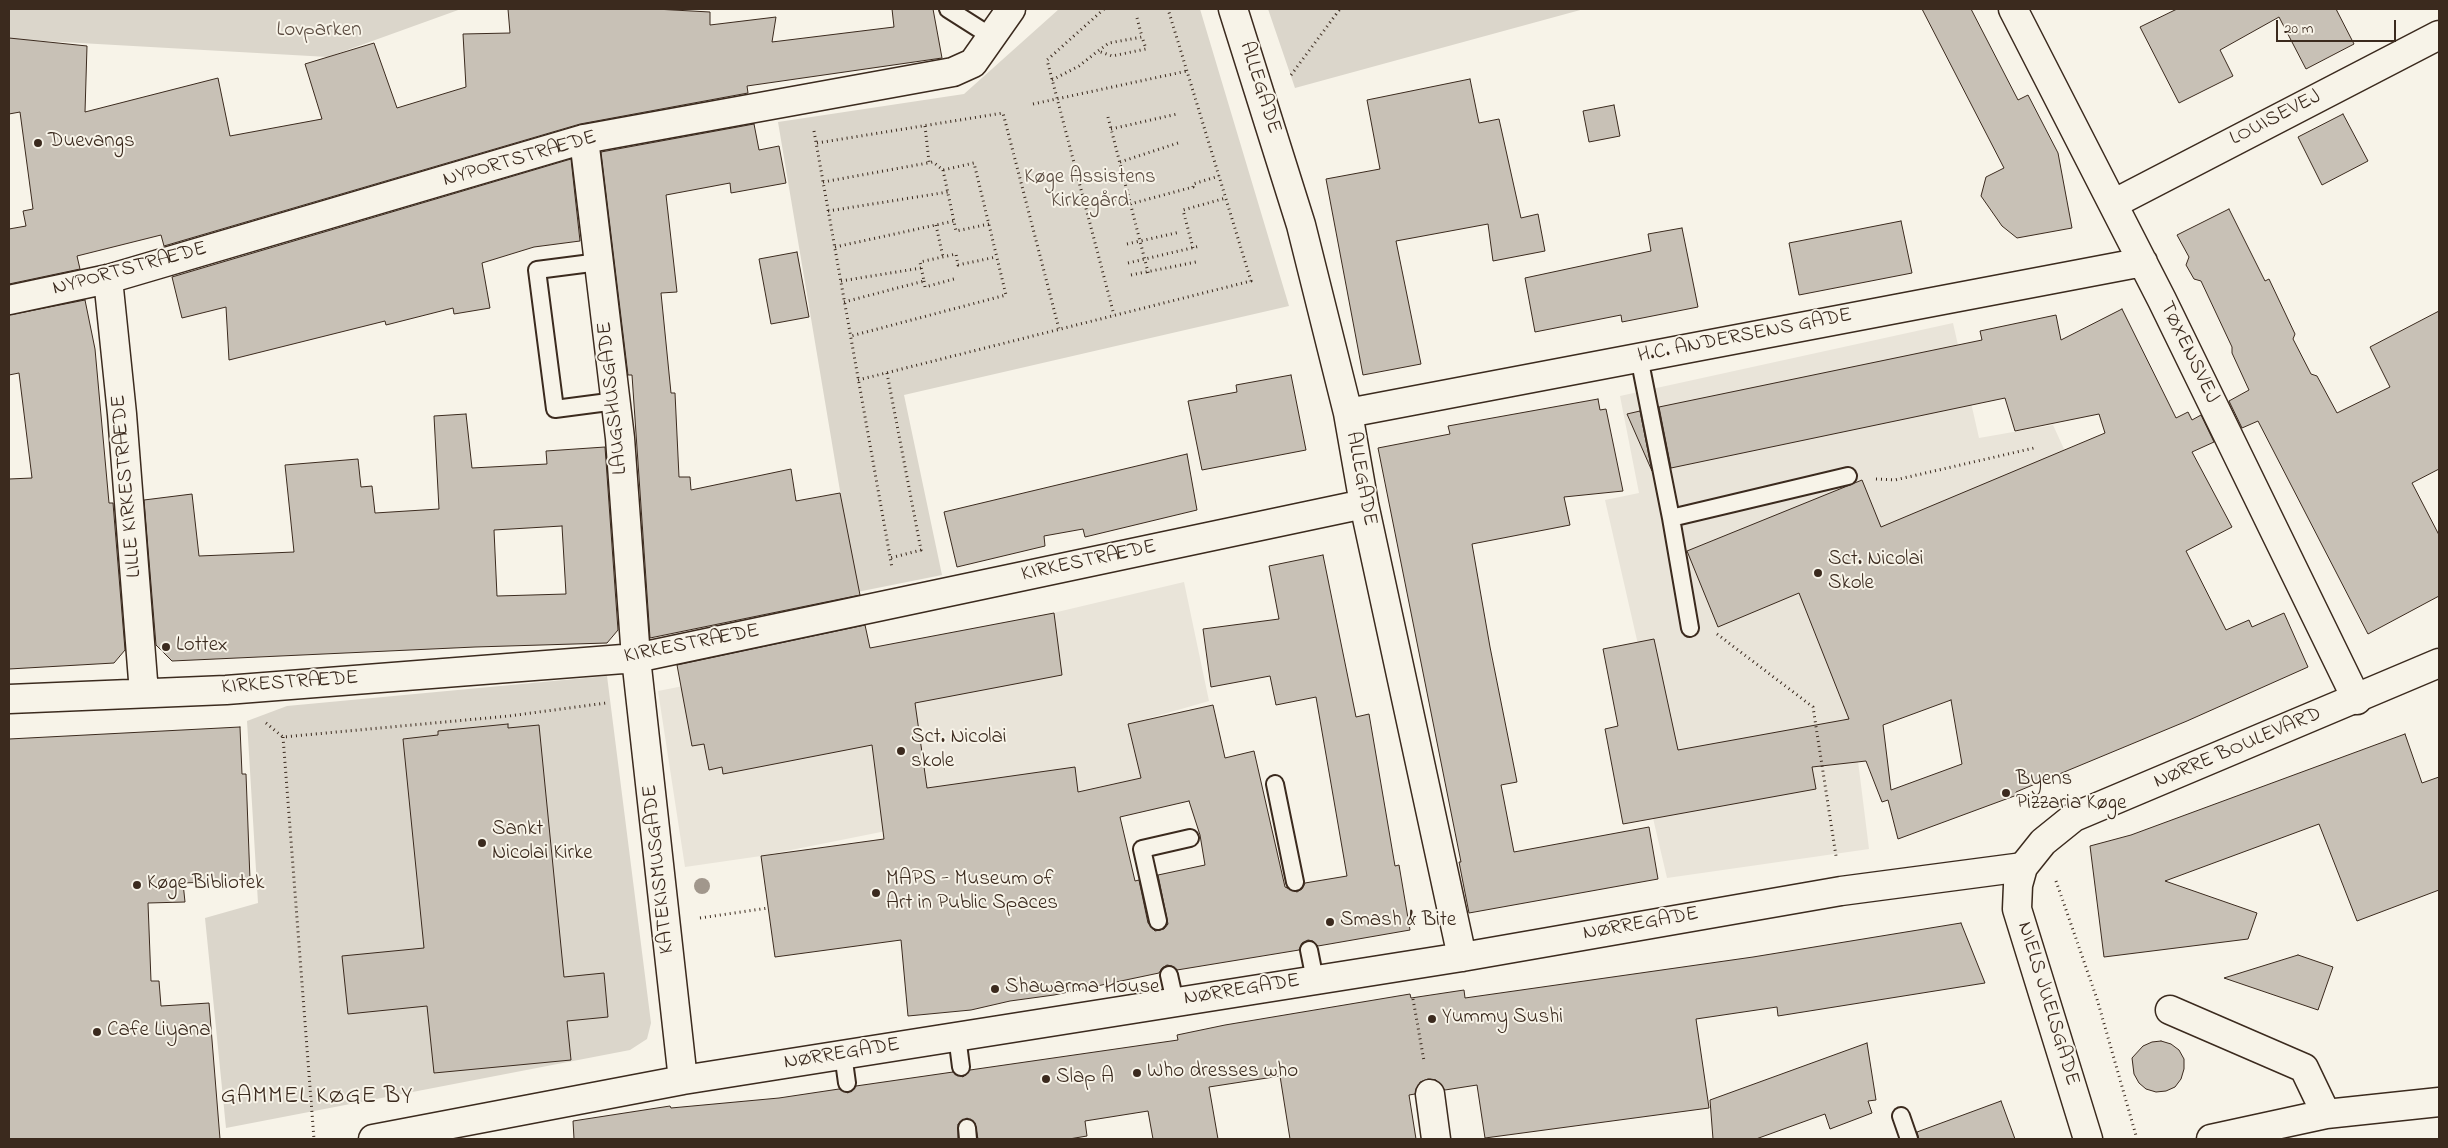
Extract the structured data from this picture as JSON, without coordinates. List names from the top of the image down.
{
  "streets": {
    "street": [
      "ALLEGADE",
      "LOUISEVEJ",
      "NYPORTSTRÆDE",
      "H.C. ANDERSENS GADE",
      "TØXENSVEJ",
      "LAUGSHUSGADE",
      "LILLE KIRKESTRÆDE",
      "KIRKESTRÆDE",
      "NØRRE BOULEVARD",
      "KATEKISMUSGADE",
      "NØRREGADE",
      "NIELS JUELSGADE"
    ]
  },
  "crossings": [
    ["ALLEGADE", "H.C. ANDERSENS GADE"],
    ["ALLEGADE", "KIRKESTRÆDE"],
    ["ALLEGADE", "NØRREGADE"],
    ["LOUISEVEJ", "TØXENSVEJ"],
    ["NYPORTSTRÆDE", "LAUGSHUSGADE"],
    ["NYPORTSTRÆDE", "LILLE KIRKESTRÆDE"],
    ["H.C. ANDERSENS GADE", "TØXENSVEJ"],
    ["TØXENSVEJ", "NØRRE BOULEVARD"],
    ["LAUGSHUSGADE", "KIRKESTRÆDE"],
    ["LAUGSHUSGADE", "KATEKISMUSGADE"],
    ["LILLE KIRKESTRÆDE", "KIRKESTRÆDE"],
    ["KIRKESTRÆDE", "KATEKISMUSGADE"],
    ["NØRRE BOULEVARD", "NØRREGADE"],
    ["NØRRE BOULEVARD", "NIELS JUELSGADE"],
    ["KATEKISMUSGADE", "NØRREGADE"],
    ["NØRREGADE", "NIELS JUELSGADE"]
  ],
  "districts": ["GAMMEL KØGE BY"],
  "parks": ["Lovparken", "Køge Assistens Kirkegård"],
  "places": [
    "Duevangs",
    "Sct. Nicolai Skole",
    "Lottex",
    "Sct. Nicolai skole",
    "Byens Pizzaria Køge",
    "Sankt Nicolai Kirke",
    "Køge Bibliotek",
    "MAPS - Museum of Art in Public Spaces",
    "Smash & Bite",
    "Shawarma House",
    "Yummy Sushi",
    "Cafe Liyana",
    "Who dresses who",
    "Slap A"
  ],
  "scale_bar": "20 m"
}
